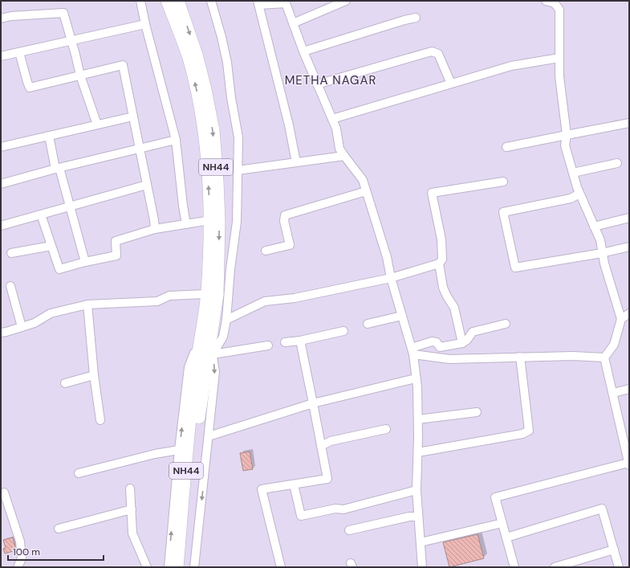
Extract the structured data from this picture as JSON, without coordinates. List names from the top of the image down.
{
  "streets": {
    "highway": ["NH44"]
  },
  "districts": ["METHA NAGAR"],
  "scale_bar": "100 m"
}
